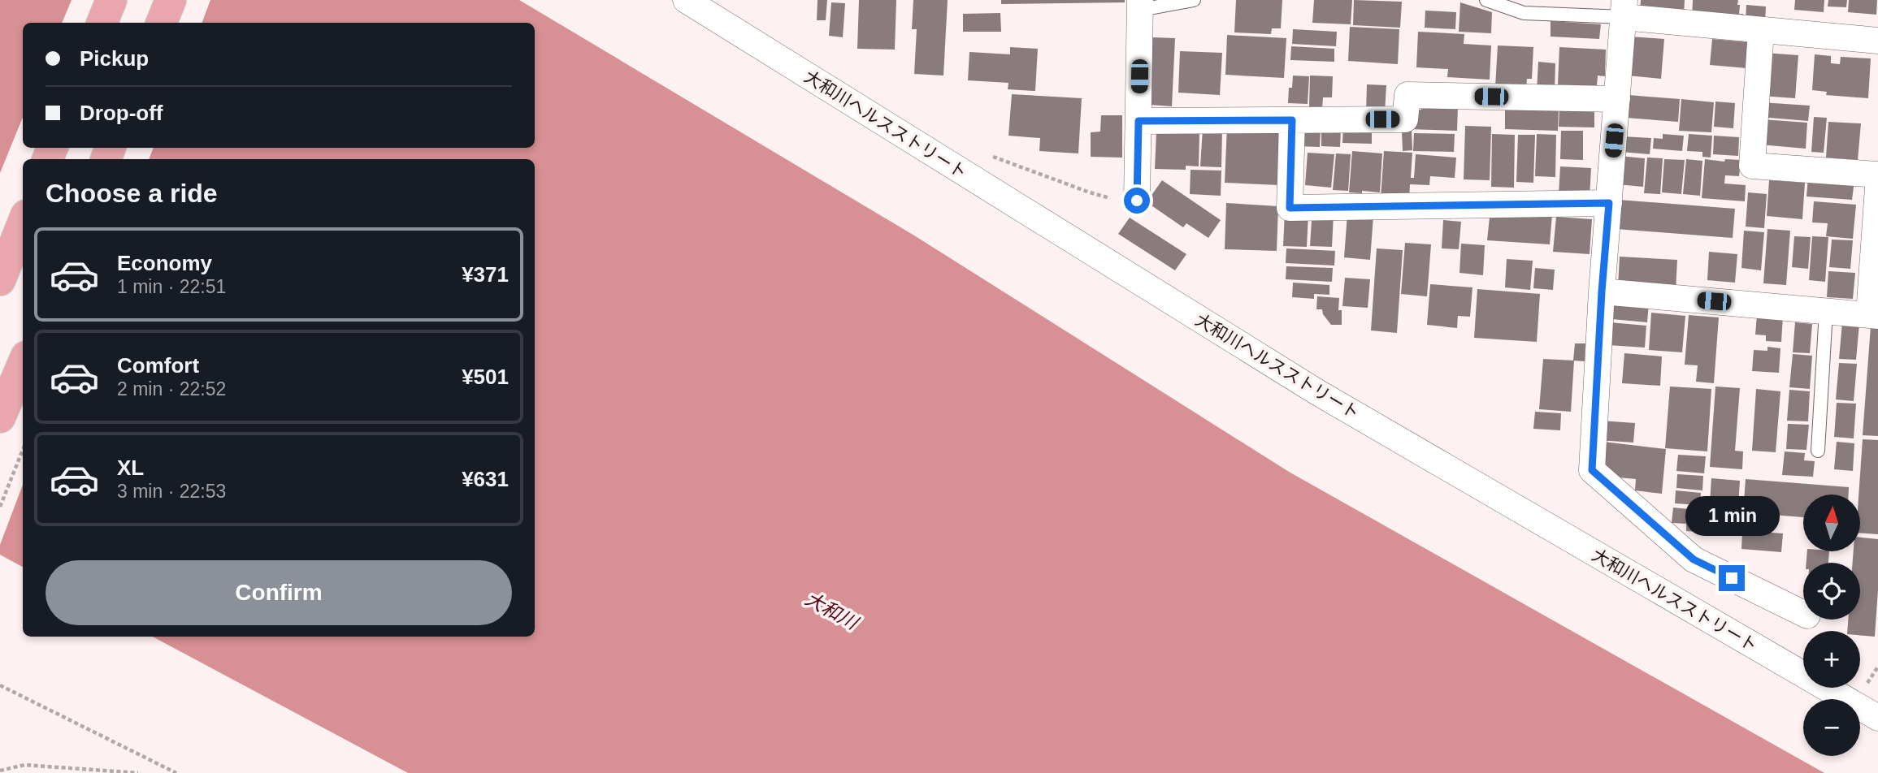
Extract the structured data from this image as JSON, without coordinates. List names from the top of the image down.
{
  "streets": {
    "street": ["大和川ヘルスストリート"]
  },
  "water": ["大和川"],
  "north": "top",
  "page": {
    "banner": ["Pickup", "Drop-off"],
    "heading": "Choose a ride",
    "list": [
      {
        "name": "Economy",
        "note": "1 min · 22:51",
        "value": "¥371"
      },
      {
        "name": "Comfort",
        "note": "2 min · 22:52",
        "value": "¥501"
      },
      {
        "name": "XL",
        "note": "3 min · 22:53",
        "value": "¥631"
      }
    ],
    "map_buttons": ["+", "−"],
    "bubble": "1 min",
    "buttons": "Confirm"
  }
}
